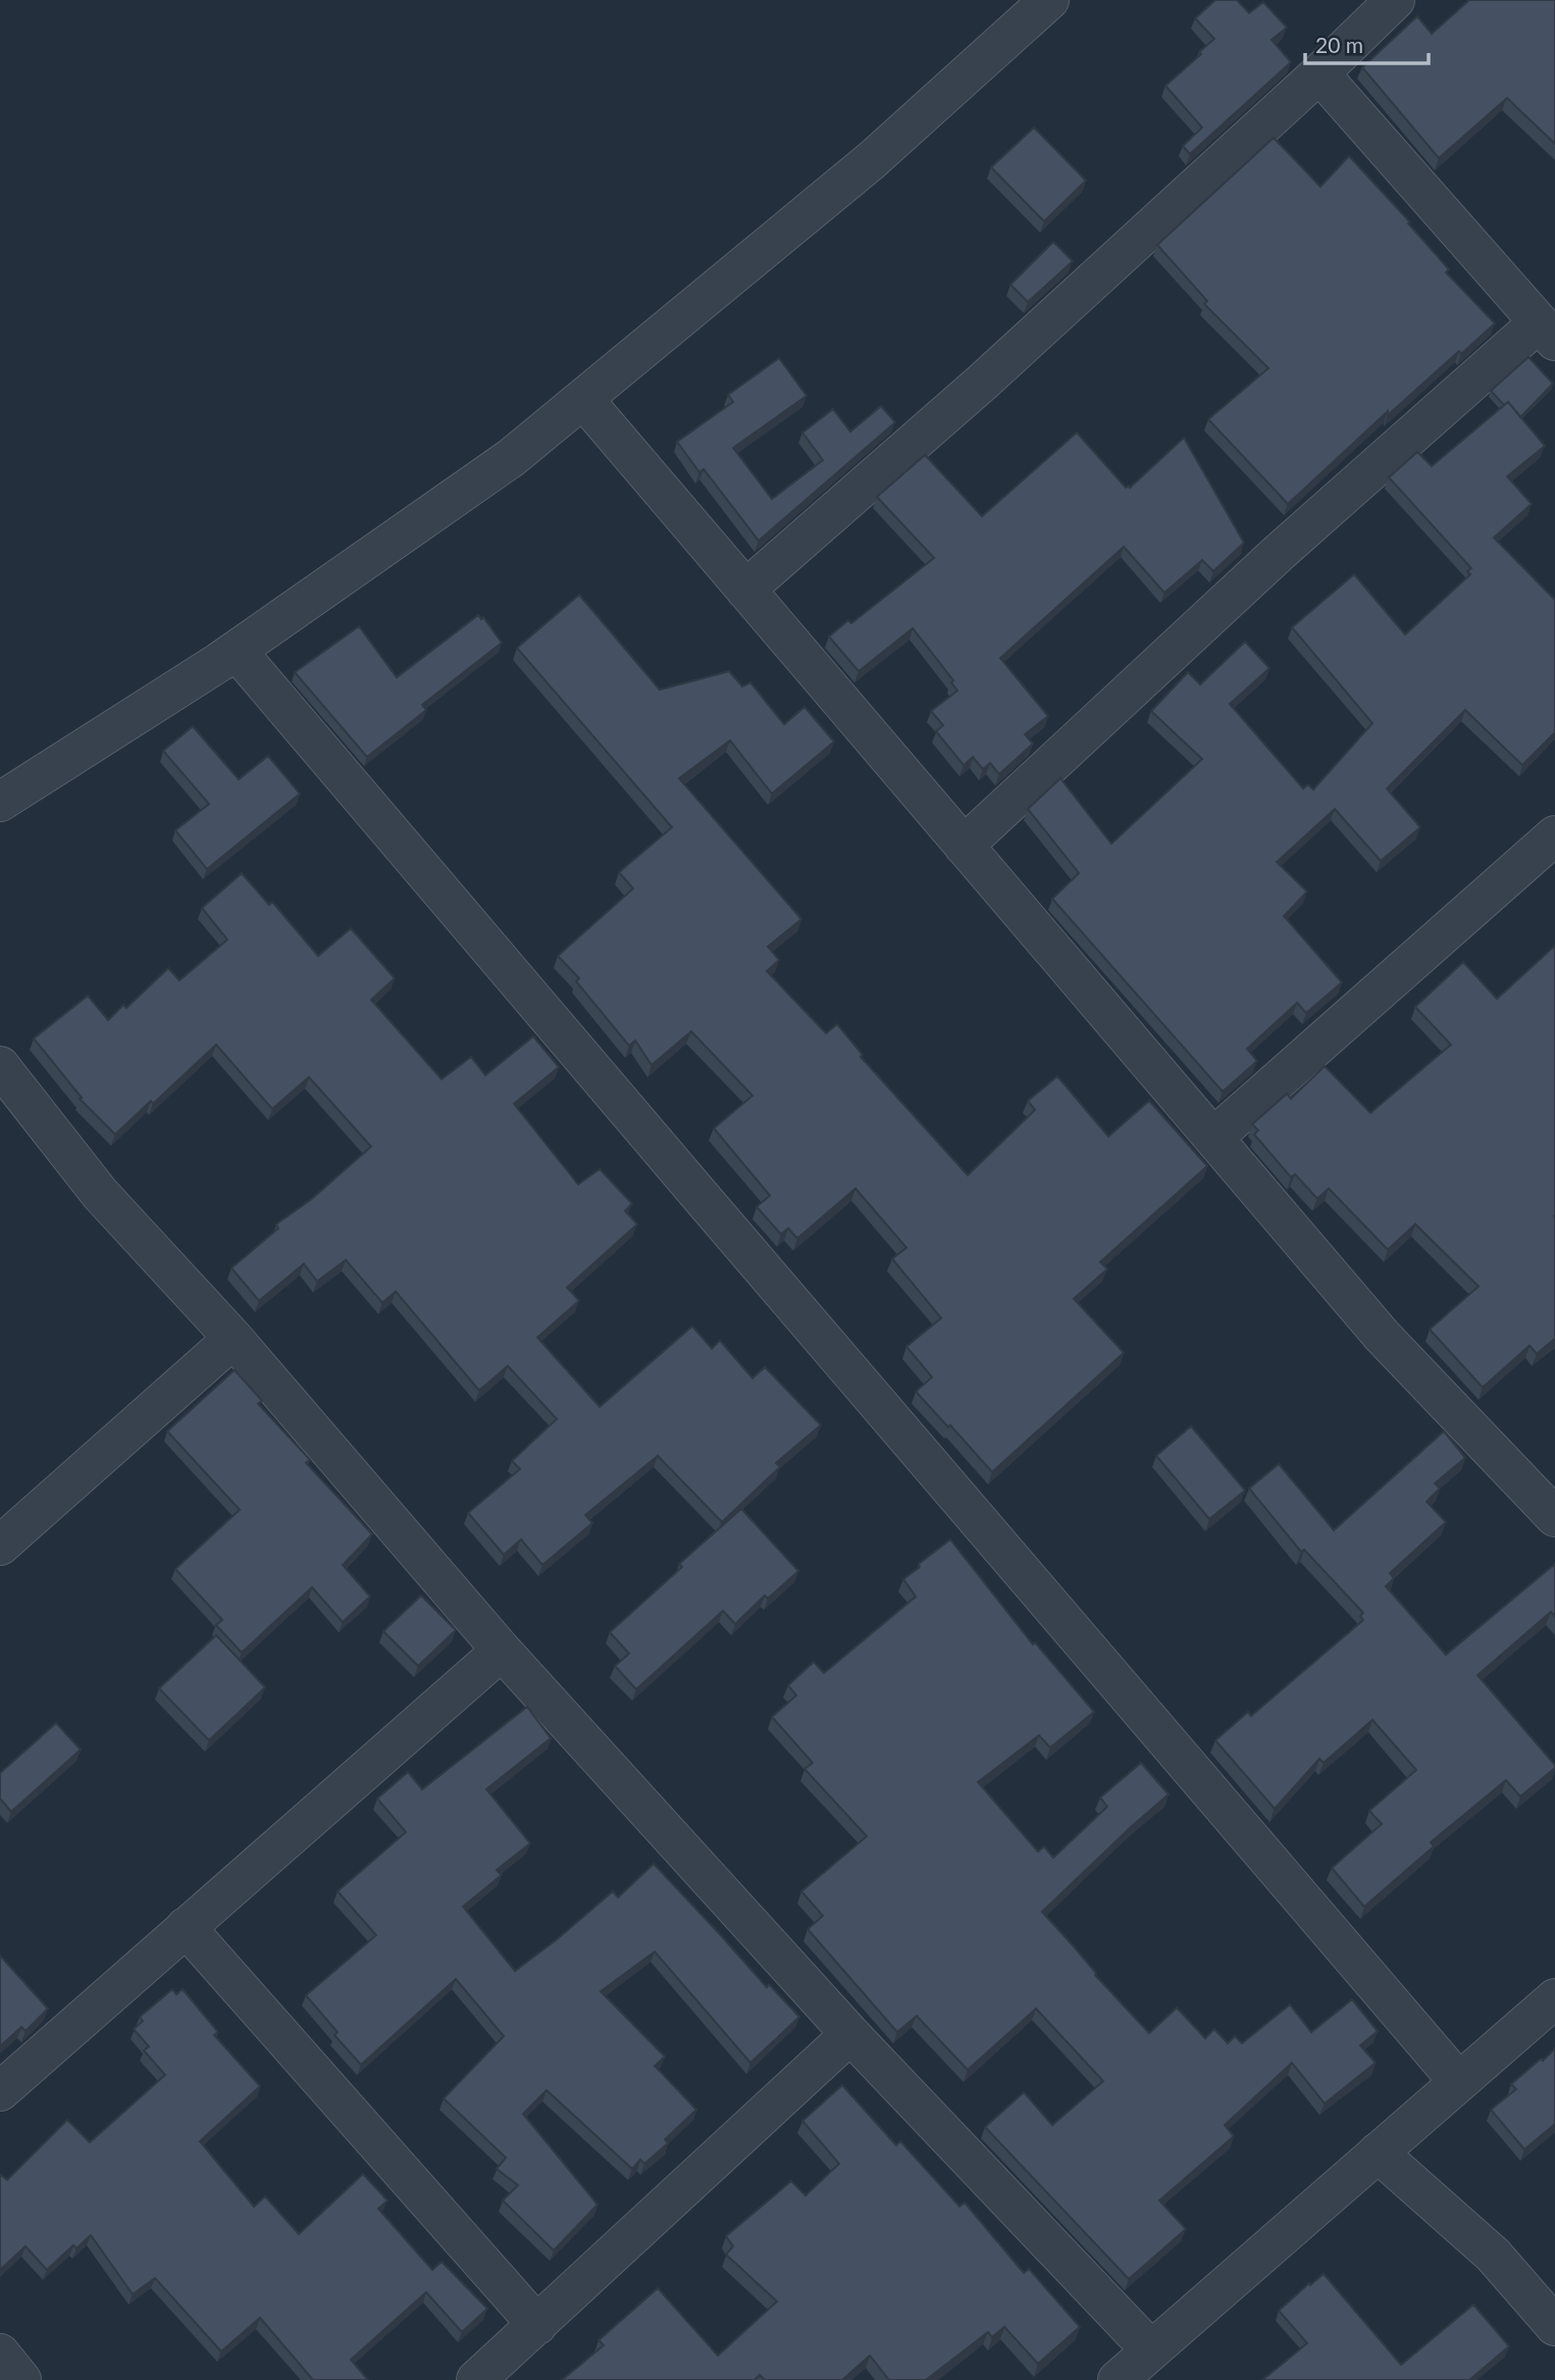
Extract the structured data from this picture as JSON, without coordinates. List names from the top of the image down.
{
  "scale_bar": "20 m"
}
